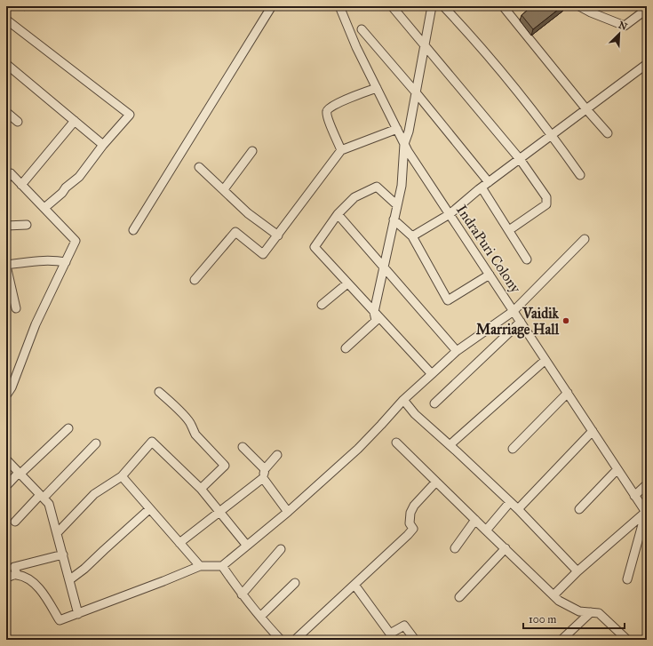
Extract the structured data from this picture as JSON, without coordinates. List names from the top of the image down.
{
  "streets": {
    "street": ["IndraPuri Colony"]
  },
  "places": ["Vaidik Marriage Hall"],
  "scale_bar": "100 m",
  "north": "top right"
}
